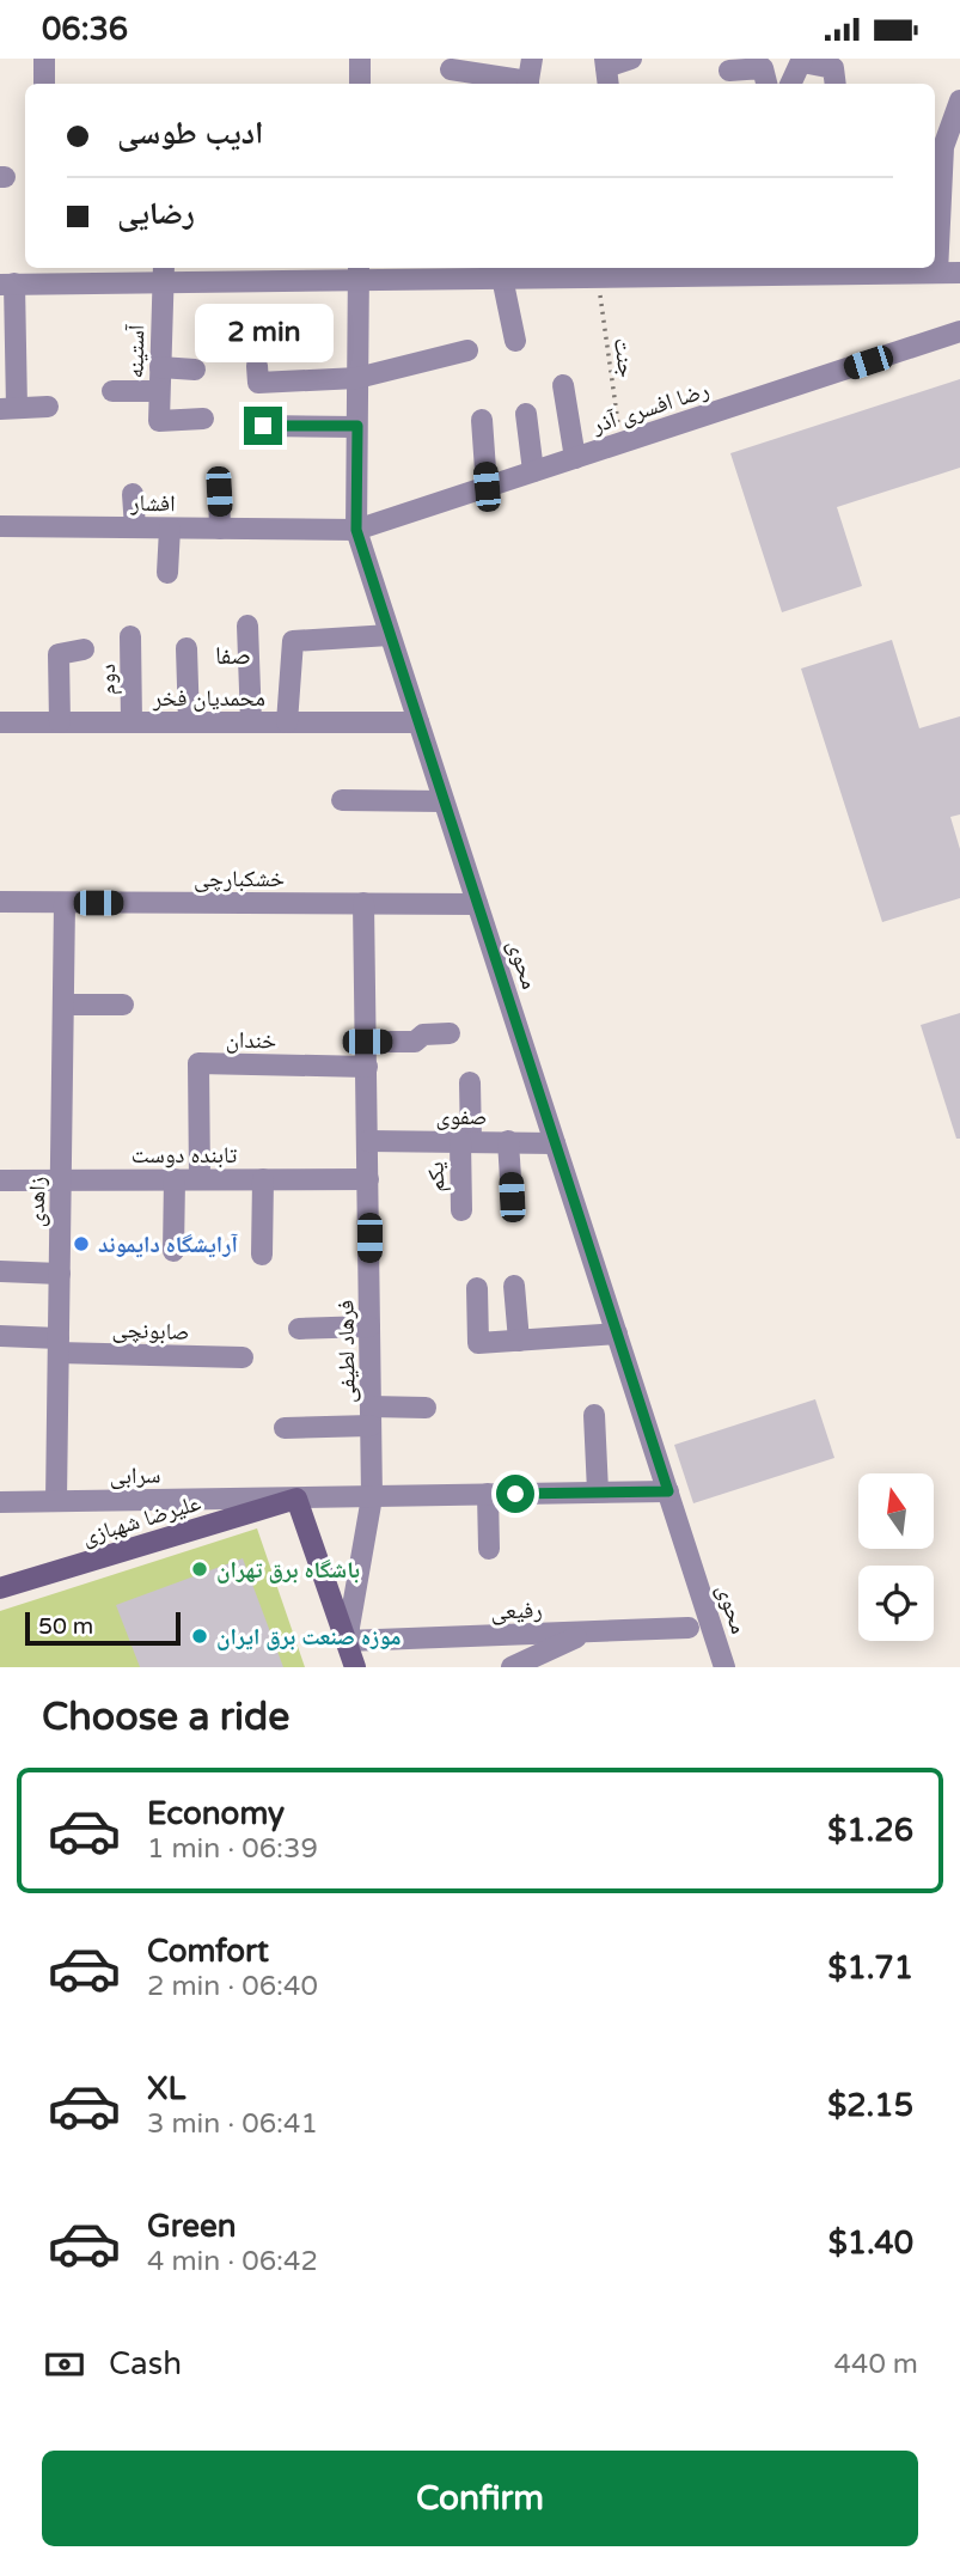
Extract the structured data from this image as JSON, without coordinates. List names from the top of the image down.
{
  "streets": {
    "main road": ["علیرضا شهبازی"],
    "street": [
      "آستینه",
      "رضا افسری آذر",
      "افشار",
      "دوم",
      "محمدیان فخر",
      "خشکبارچی",
      "محوی",
      "خندان",
      "صفوی",
      "تابنده دوست",
      "یکم",
      "زاهدی",
      "صابونچی",
      "فرهاد لطیفی",
      "سرابی",
      "رفیعی"
    ],
    "path": ["جنت"]
  },
  "crossings": [
    ["جنت", "رضا افسری آذر"],
    ["رضا افسری آذر", "افشار"],
    ["رضا افسری آذر", "محوی"],
    ["افشار", "محوی"],
    ["دوم", "محمدیان فخر"],
    ["محمدیان فخر", "محوی"],
    ["خشکبارچی", "محوی"],
    ["خشکبارچی", "زاهدی"],
    ["خشکبارچی", "فرهاد لطیفی"],
    ["محوی", "صفوی"],
    ["محوی", "سرابی"],
    ["خندان", "تابنده دوست"],
    ["خندان", "فرهاد لطیفی"],
    ["صفوی", "یکم"],
    ["صفوی", "فرهاد لطیفی"],
    ["تابنده دوست", "زاهدی"],
    ["تابنده دوست", "فرهاد لطیفی"],
    ["زاهدی", "صابونچی"],
    ["زاهدی", "سرابی"],
    ["فرهاد لطیفی", "سرابی"],
    ["فرهاد لطیفی", "رفیعی"],
    ["سرابی", "علیرضا شهبازی"]
  ],
  "districts": ["صفا"],
  "places": ["آرایشگاه دایموند", "باشگاه برق تهران", "موزه صنعت برق ایران"],
  "scale_bar": "50 m",
  "north": "top",
  "page": {
    "status": "06:36",
    "banner": ["ادیب طوسی", "رضایی"],
    "bubble": "2 min",
    "scale": "50 m",
    "heading": "Choose a ride",
    "list": [
      {
        "name": "Economy",
        "note": "1 min · 06:39",
        "value": "$1.26"
      },
      {
        "name": "Comfort",
        "note": "2 min · 06:40",
        "value": "$1.71"
      },
      {
        "name": "XL",
        "note": "3 min · 06:41",
        "value": "$2.15"
      },
      {
        "name": "Green",
        "note": "4 min · 06:42",
        "value": "$1.40"
      }
    ],
    "pay": ["Cash", "440 m"],
    "buttons": "Confirm"
  }
}
